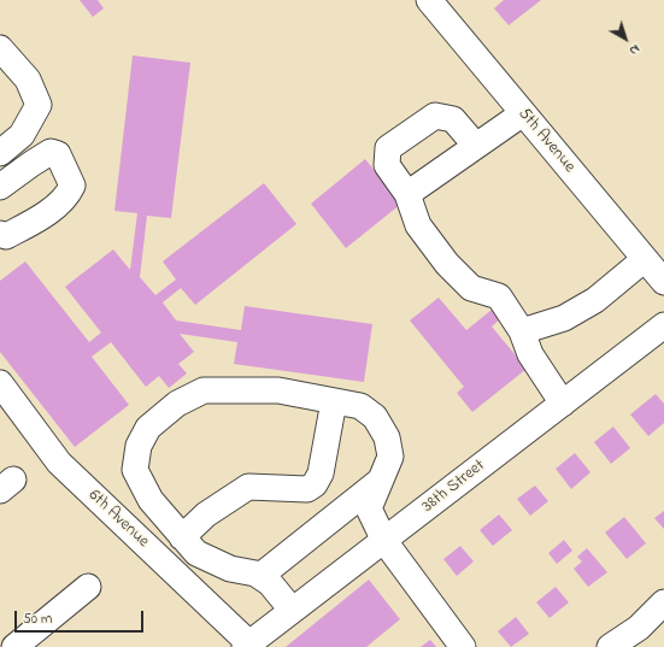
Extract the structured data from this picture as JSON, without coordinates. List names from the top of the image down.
{
  "streets": {
    "street": ["5th Avenue", "38th Street", "6th Avenue"]
  },
  "crossings": [
    ["38th Street", "6th Avenue"]
  ],
  "scale_bar": "50 m",
  "north": "bottom right"
}
